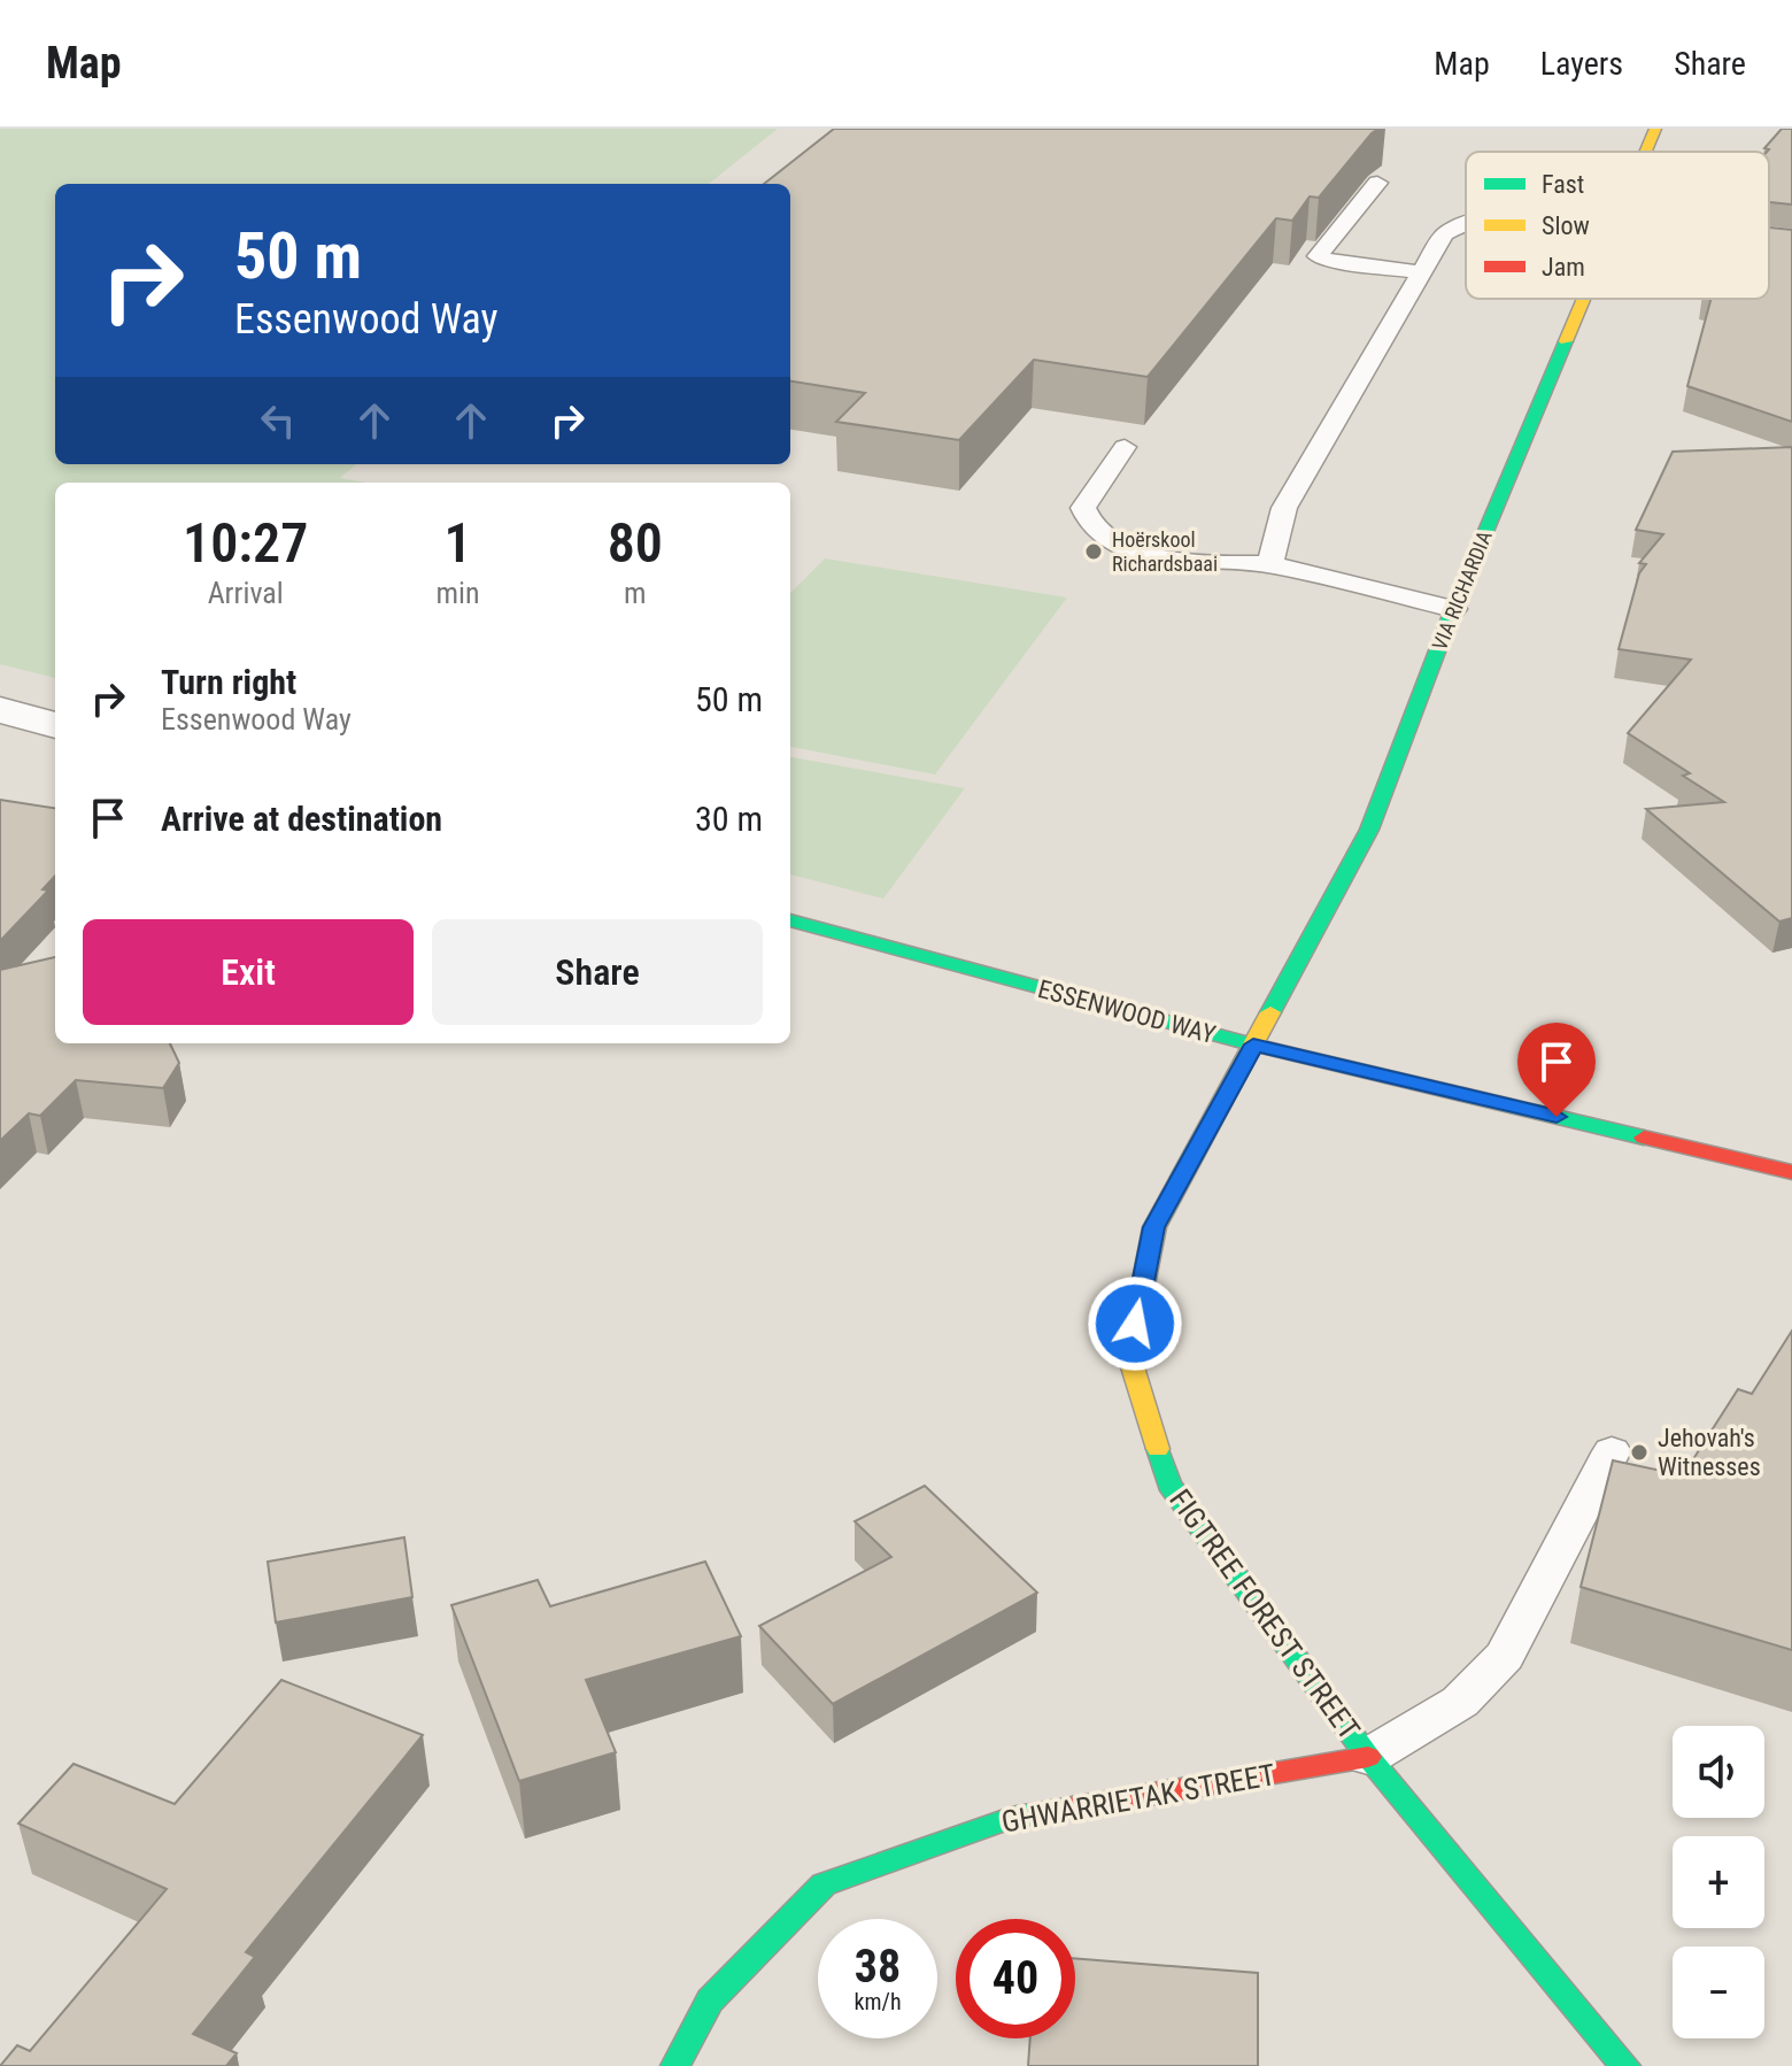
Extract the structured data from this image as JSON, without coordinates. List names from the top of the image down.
{
  "streets": {
    "street": [
      "VIA RICHARDIA",
      "ESSENWOOD WAY",
      "FIGTREE FOREST STREET",
      "GHWARRIETAK STREET"
    ]
  },
  "crossings": [
    ["VIA RICHARDIA", "ESSENWOOD WAY"],
    ["VIA RICHARDIA", "FIGTREE FOREST STREET"],
    ["ESSENWOOD WAY", "FIGTREE FOREST STREET"],
    ["FIGTREE FOREST STREET", "GHWARRIETAK STREET"]
  ],
  "places": ["Hoërskool Richardsbaai", "Jehovah's Witnesses"],
  "legend": ["Fast", "Slow", "Jam"],
  "page": {
    "header": "Map",
    "nav": ["Map", "Layers", "Share"],
    "turn": ["50 m", "Essenwood Way"],
    "eta": [
      "10:27",
      "Arrival",
      "1",
      "min",
      "80",
      "m"
    ],
    "list": [
      {
        "name": "Turn right",
        "note": "Essenwood Way",
        "value": "50 m"
      },
      {
        "name": "Arrive at destination",
        "value": "30 m"
      }
    ],
    "buttons": ["Exit", "Share"],
    "map_buttons": ["+", "−"],
    "speed": "38 km/h",
    "limit": "40"
  }
}
